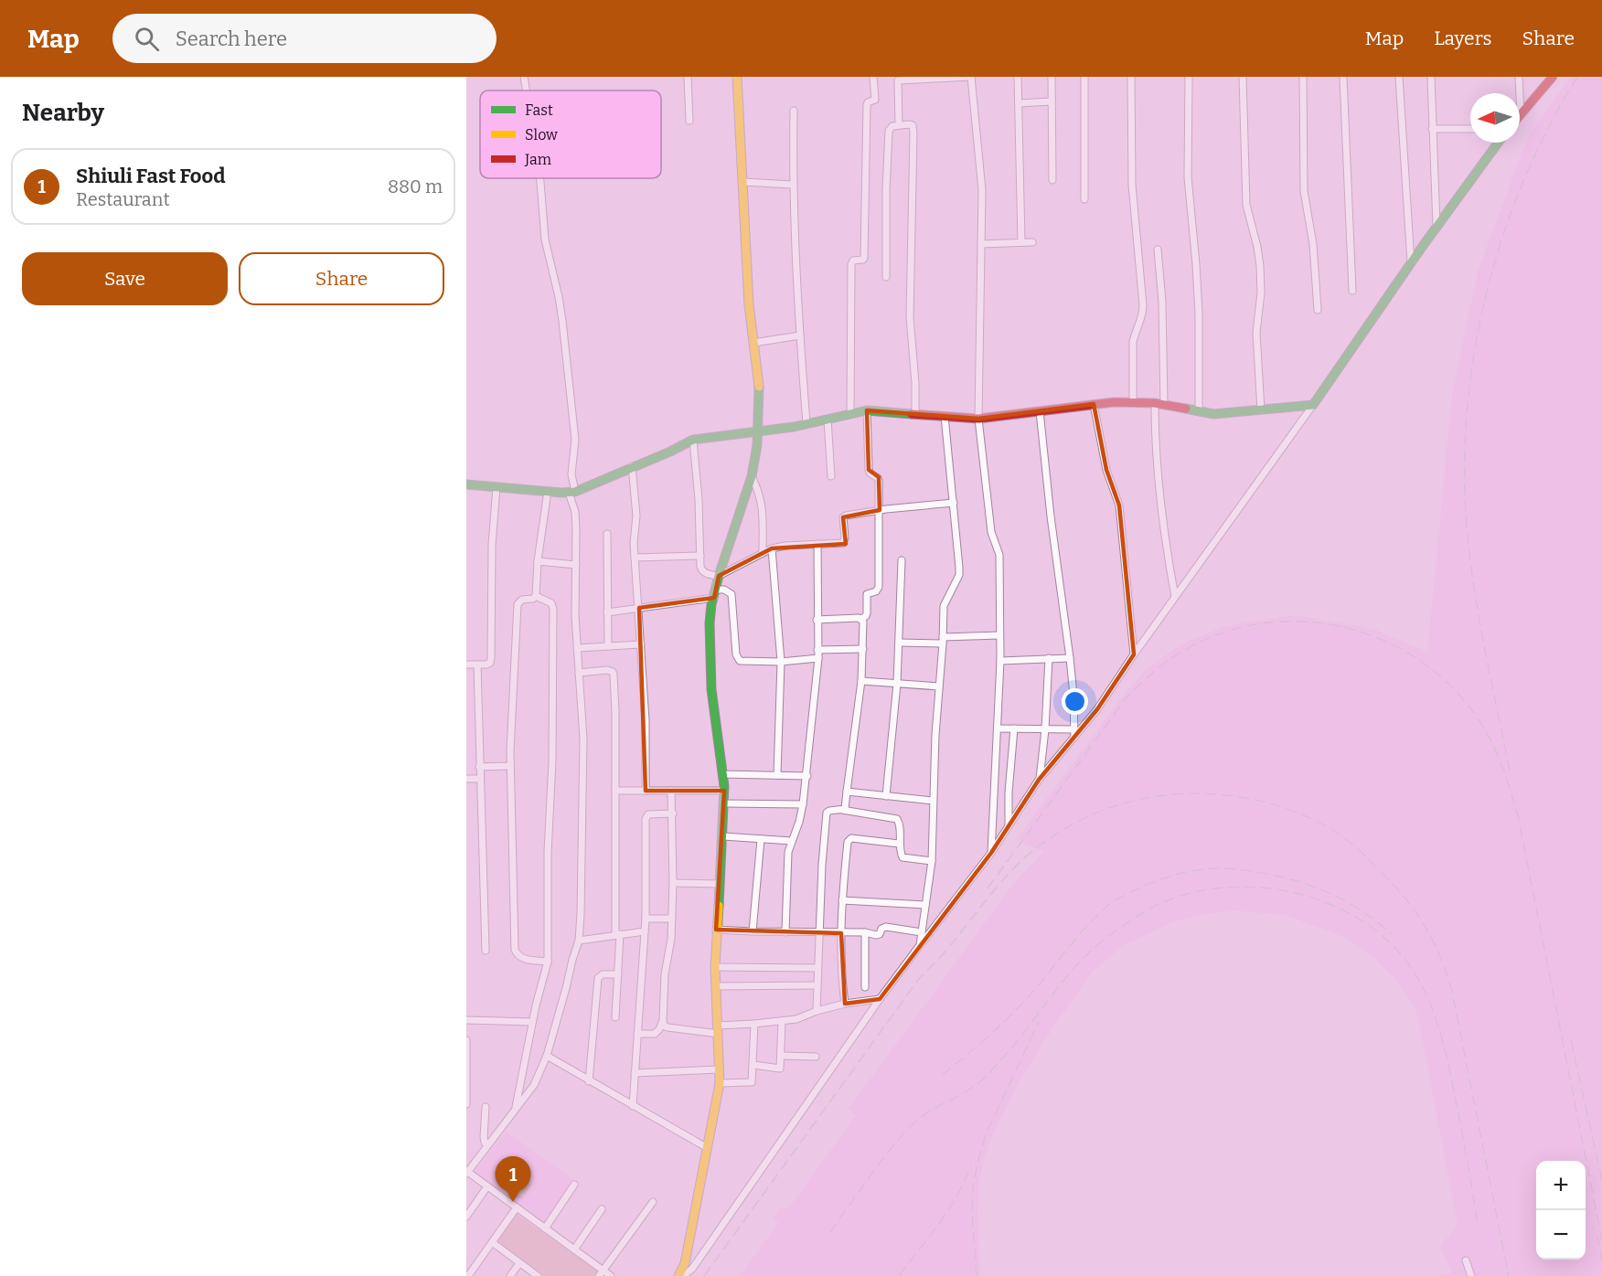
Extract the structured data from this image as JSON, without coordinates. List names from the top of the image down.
{
  "legend": ["Fast", "Slow", "Jam"],
  "north": "left",
  "page": {
    "header": "Map",
    "search": "Search here",
    "nav": ["Map", "Layers", "Share"],
    "heading": "Nearby",
    "list": [
      {
        "mark": "1",
        "name": "Shiuli Fast Food",
        "note": "Restaurant",
        "value": "880 m"
      }
    ],
    "buttons": ["Save", "Share"],
    "pins": "1",
    "map_buttons": ["+", "−"]
  }
}
